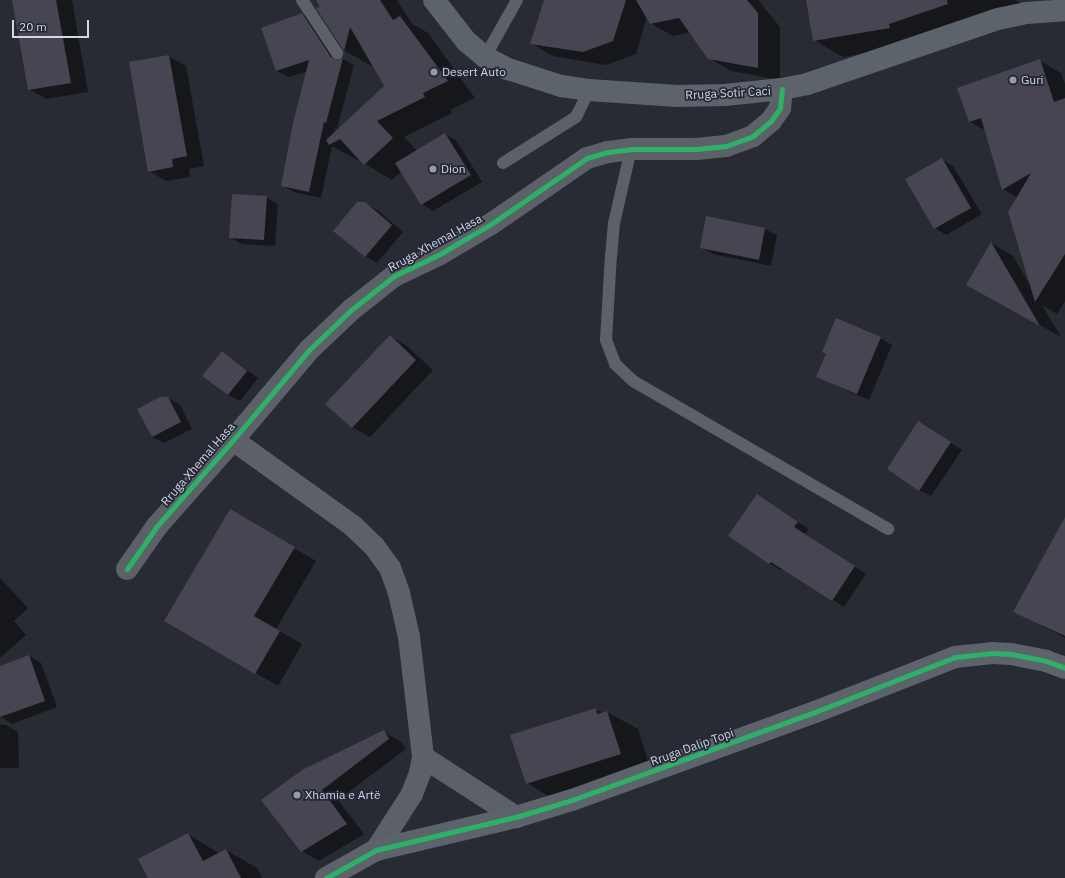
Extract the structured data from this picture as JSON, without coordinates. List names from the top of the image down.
{
  "streets": {
    "street": ["Rruga Sotir Caci", "Rruga Xhemal Hasa", "Rruga Dalip Topi"]
  },
  "crossings": [
    ["Rruga Sotir Caci", "Rruga Xhemal Hasa"],
    ["Rruga Xhemal Hasa", "Rruga Dalip Topi"]
  ],
  "places": [
    "Desert Auto",
    "Guri",
    "Dion",
    "Xhamia e Artë"
  ],
  "scale_bar": "20 m"
}
